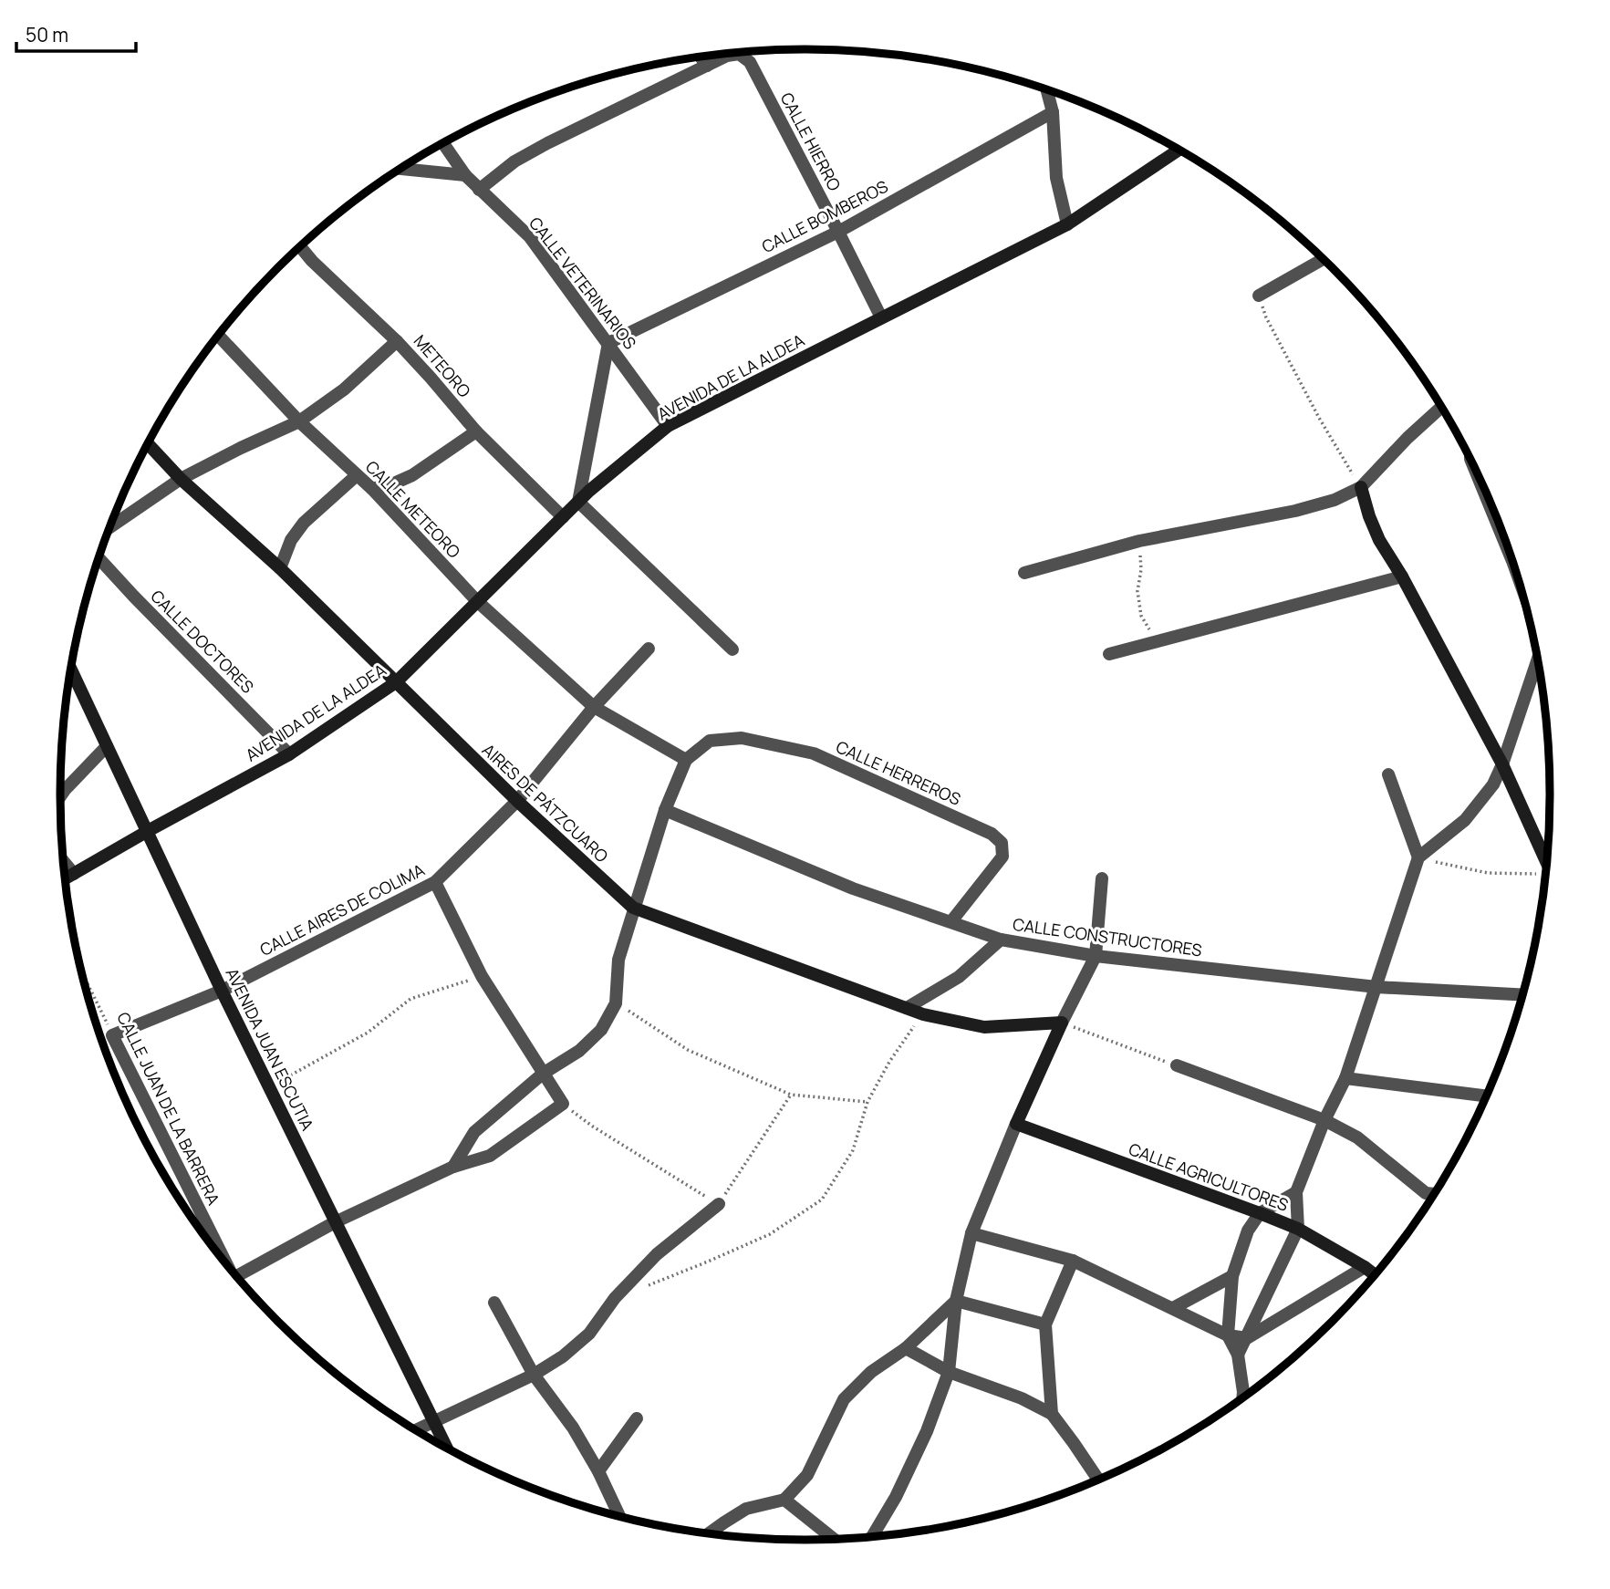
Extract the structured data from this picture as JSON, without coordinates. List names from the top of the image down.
{
  "streets": {
    "street": [
      "CALLE HIERRO",
      "CALLE BOMBEROS",
      "CALLE VETERINARIOS",
      "METEORO",
      "AVENIDA DE LA ALDEA",
      "CALLE METEORO",
      "CALLE DOCTORES",
      "CALLE HERREROS",
      "AIRES DE PÁTZCUARO",
      "CALLE AIRES DE COLIMA",
      "CALLE CONSTRUCTORES",
      "AVENIDA JUAN ESCUTIA",
      "CALLE JUAN DE LA BARRERA",
      "CALLE AGRICULTORES"
    ]
  },
  "crossings": [
    ["CALLE HIERRO", "CALLE BOMBEROS"],
    ["CALLE HIERRO", "AVENIDA DE LA ALDEA"],
    ["CALLE BOMBEROS", "CALLE VETERINARIOS"],
    ["CALLE VETERINARIOS", "AVENIDA DE LA ALDEA"],
    ["METEORO", "AVENIDA DE LA ALDEA"],
    ["AVENIDA DE LA ALDEA", "CALLE METEORO"],
    ["AVENIDA DE LA ALDEA", "CALLE DOCTORES"],
    ["AVENIDA DE LA ALDEA", "AIRES DE PÁTZCUARO"],
    ["AVENIDA DE LA ALDEA", "AVENIDA JUAN ESCUTIA"],
    ["CALLE METEORO", "CALLE HERREROS"],
    ["CALLE METEORO", "CALLE AIRES DE COLIMA"],
    ["CALLE HERREROS", "CALLE CONSTRUCTORES"],
    ["AIRES DE PÁTZCUARO", "CALLE AIRES DE COLIMA"],
    ["CALLE AIRES DE COLIMA", "AVENIDA JUAN ESCUTIA"],
    ["CALLE AIRES DE COLIMA", "CALLE JUAN DE LA BARRERA"]
  ],
  "scale_bar": "50 m"
}
